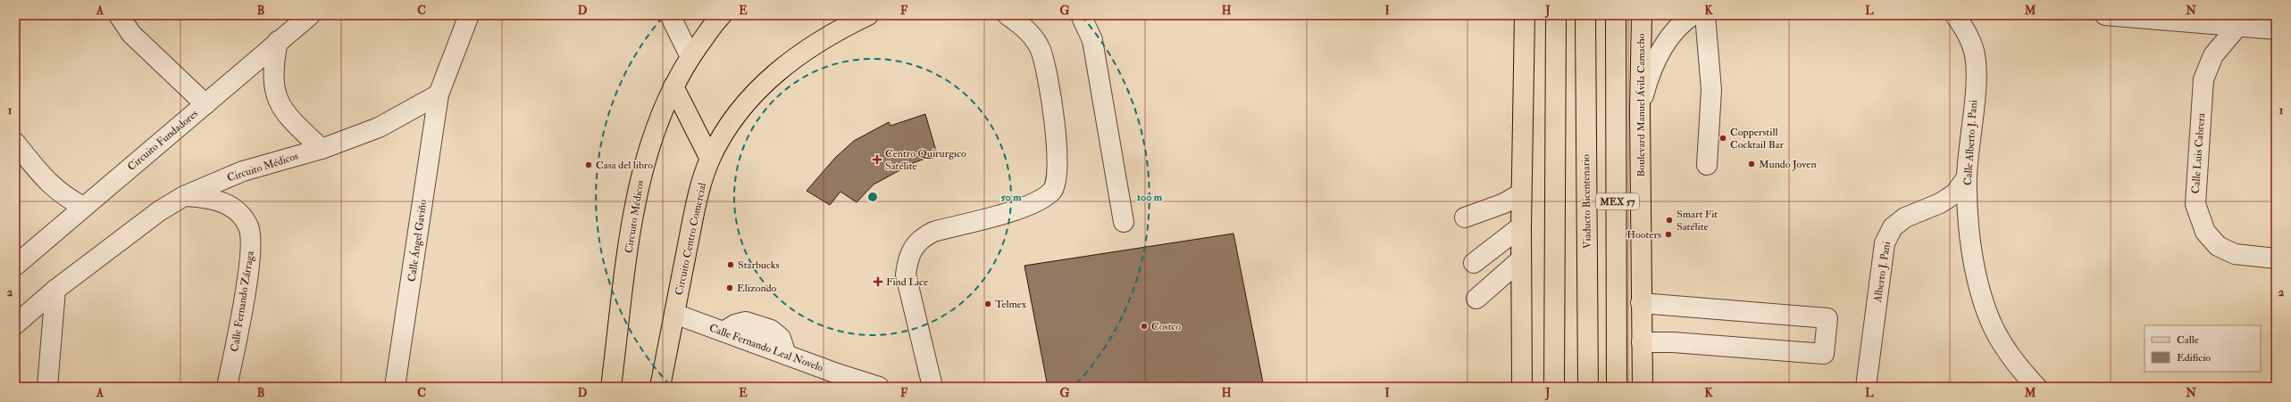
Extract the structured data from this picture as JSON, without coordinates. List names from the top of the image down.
{
  "streets": {
    "main road": [
      "Boulevard Manuel Ávila Camacho",
      "Circuito Médicos",
      "Viaducto Bicentenario",
      "MEX 57",
      "Circuito Centro Comercial"
    ],
    "street": [
      "Circuito Fundadores",
      "Calle Alberto J. Pani",
      "Calle Luis Cabrera",
      "Calle Ángel Gaviño",
      "Alberto J. Pani",
      "Calle Fernando Zárraga",
      "Calle Fernando Leal Novelo"
    ]
  },
  "crossings": [
    ["Calle Alberto J. Pani", "Alberto J. Pani"],
    ["Circuito Médicos", "Calle Ángel Gaviño"],
    ["Circuito Médicos", "Calle Fernando Zárraga"],
    ["Circuito Centro Comercial", "Calle Fernando Leal Novelo"]
  ],
  "places": {
    "other": [
      "Copperstill Cocktail Bar",
      "Mundo Joven",
      "Casa del libro",
      "Smart Fit Satélite",
      "Hooters",
      "Starbucks",
      "Elizondo",
      "Telmex",
      "Costco"
    ],
    "health": ["Centro Quirurgico Satélite", "Find Lice"]
  },
  "legend": ["Calle", "Edificio"],
  "grid": {
    "columns": [
      "A",
      "B",
      "C",
      "D",
      "E",
      "F",
      "G",
      "H",
      "I",
      "J",
      "K",
      "L",
      "M",
      "N"
    ],
    "rows": ["1", "2"]
  },
  "rings": ["50 m", "100 m"]
}
